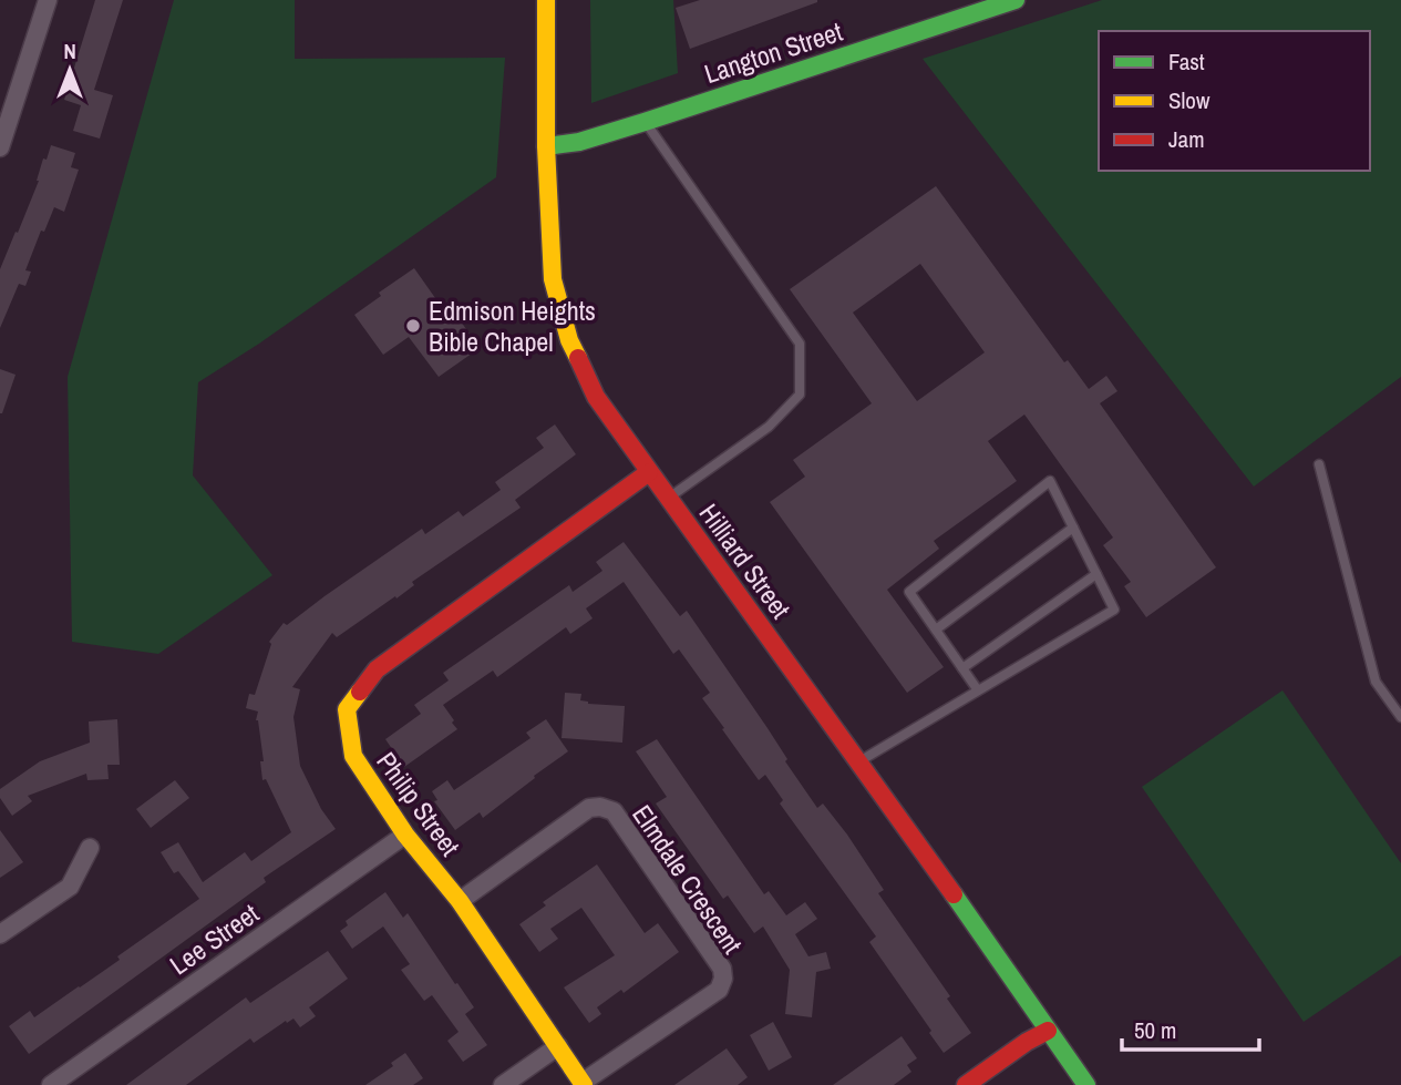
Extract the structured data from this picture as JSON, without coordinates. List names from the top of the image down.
{
  "streets": {
    "street": [
      "Langton Street",
      "Hilliard Street",
      "Philip Street",
      "Elmdale Crescent",
      "Lee Street"
    ]
  },
  "crossings": [
    ["Langton Street", "Hilliard Street"],
    ["Hilliard Street", "Philip Street"],
    ["Philip Street", "Elmdale Crescent"],
    ["Philip Street", "Lee Street"]
  ],
  "places": ["Edmison Heights Bible Chapel"],
  "legend": ["Fast", "Slow", "Jam"],
  "scale_bar": "50 m",
  "north": "top"
}
